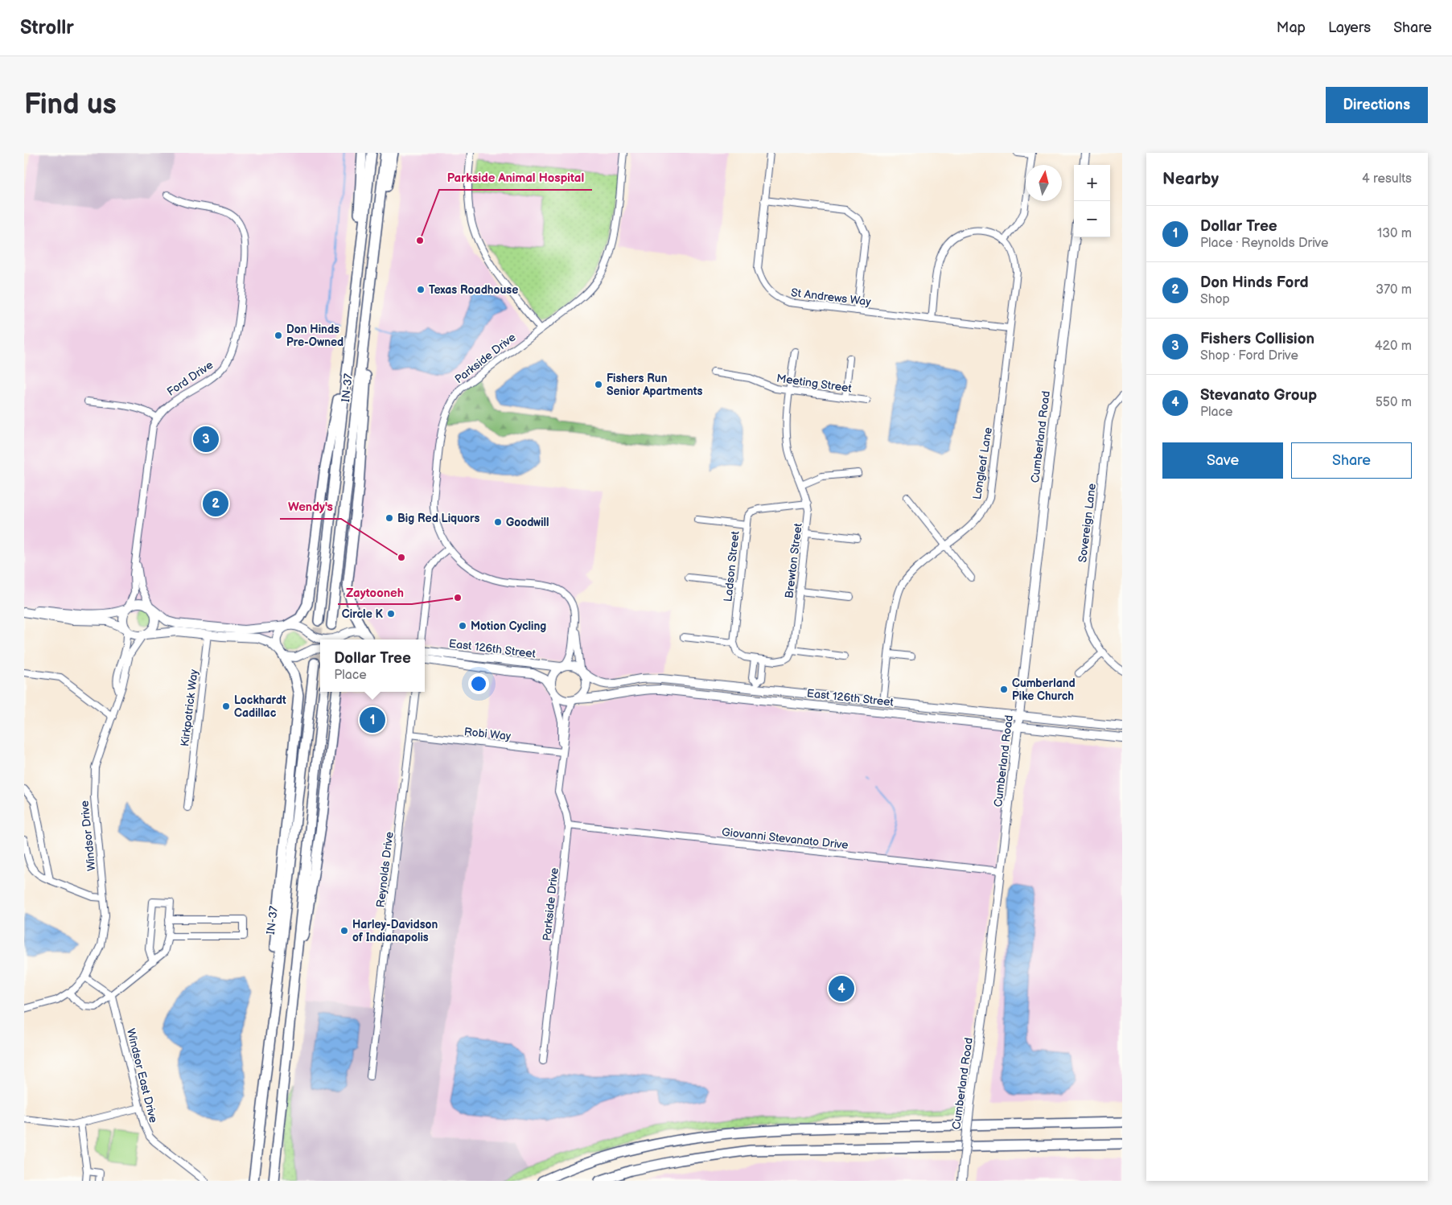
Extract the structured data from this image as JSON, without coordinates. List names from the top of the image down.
{
  "streets": {
    "highway": ["IN-37"],
    "main road": ["Cumberland Road", "East 126th Street"],
    "street": [
      "St Andrews Way",
      "Parkside Drive",
      "Ford Drive",
      "Meeting Street",
      "Longleaf Lane",
      "Sovereign Lane",
      "Brewton Street",
      "Ladson Street",
      "Kirkpatrick Way",
      "Robi Way",
      "Windsor Drive",
      "Giovanni Stevanato Drive",
      "Reynolds Drive",
      "Windsor East Drive"
    ]
  },
  "crossings": [
    ["St Andrews Way", "Longleaf Lane"],
    ["Parkside Drive", "East 126th Street"],
    ["Parkside Drive", "Robi Way"],
    ["Parkside Drive", "Giovanni Stevanato Drive"],
    ["Ford Drive", "Windsor Drive"],
    ["Meeting Street", "Brewton Street"],
    ["Cumberland Road", "East 126th Street"],
    ["Cumberland Road", "Giovanni Stevanato Drive"],
    ["Longleaf Lane", "East 126th Street"],
    ["Brewton Street", "Ladson Street"],
    ["Robi Way", "Reynolds Drive"]
  ],
  "places": [
    "Parkside Animal Hospital",
    "Texas Roadhouse",
    "Don Hinds Pre-Owned",
    "Fishers Run Senior Apartments",
    "Big Red Liquors",
    "Goodwill",
    "Wendy's",
    "Zaytooneh",
    "Circle K",
    "Motion Cycling",
    "Cumberland Pike Church",
    "Lockhardt Cadillac",
    "Harley-Davidson of Indianapolis"
  ],
  "north": "top",
  "page": {
    "header": "Strollr",
    "nav": ["Map", "Layers", "Share"],
    "buttons": [
      "Directions",
      ["Save", "Share"]
    ],
    "title": "Find us",
    "heading": ["Nearby", "4 results"],
    "map_buttons": ["+", "−"],
    "list": [
      {
        "mark": "1",
        "name": "Dollar Tree",
        "note": "Place · Reynolds Drive",
        "value": "130 m"
      },
      {
        "mark": "2",
        "name": "Don Hinds Ford",
        "note": "Shop",
        "value": "370 m"
      },
      {
        "mark": "3",
        "name": "Fishers Collision",
        "note": "Shop · Ford Drive",
        "value": "420 m"
      },
      {
        "mark": "4",
        "name": "Stevanato Group",
        "note": "Place",
        "value": "550 m"
      }
    ],
    "pins": [
      "3",
      "2",
      "1",
      "4"
    ],
    "popup": ["Dollar Tree", "Place"]
  }
}
